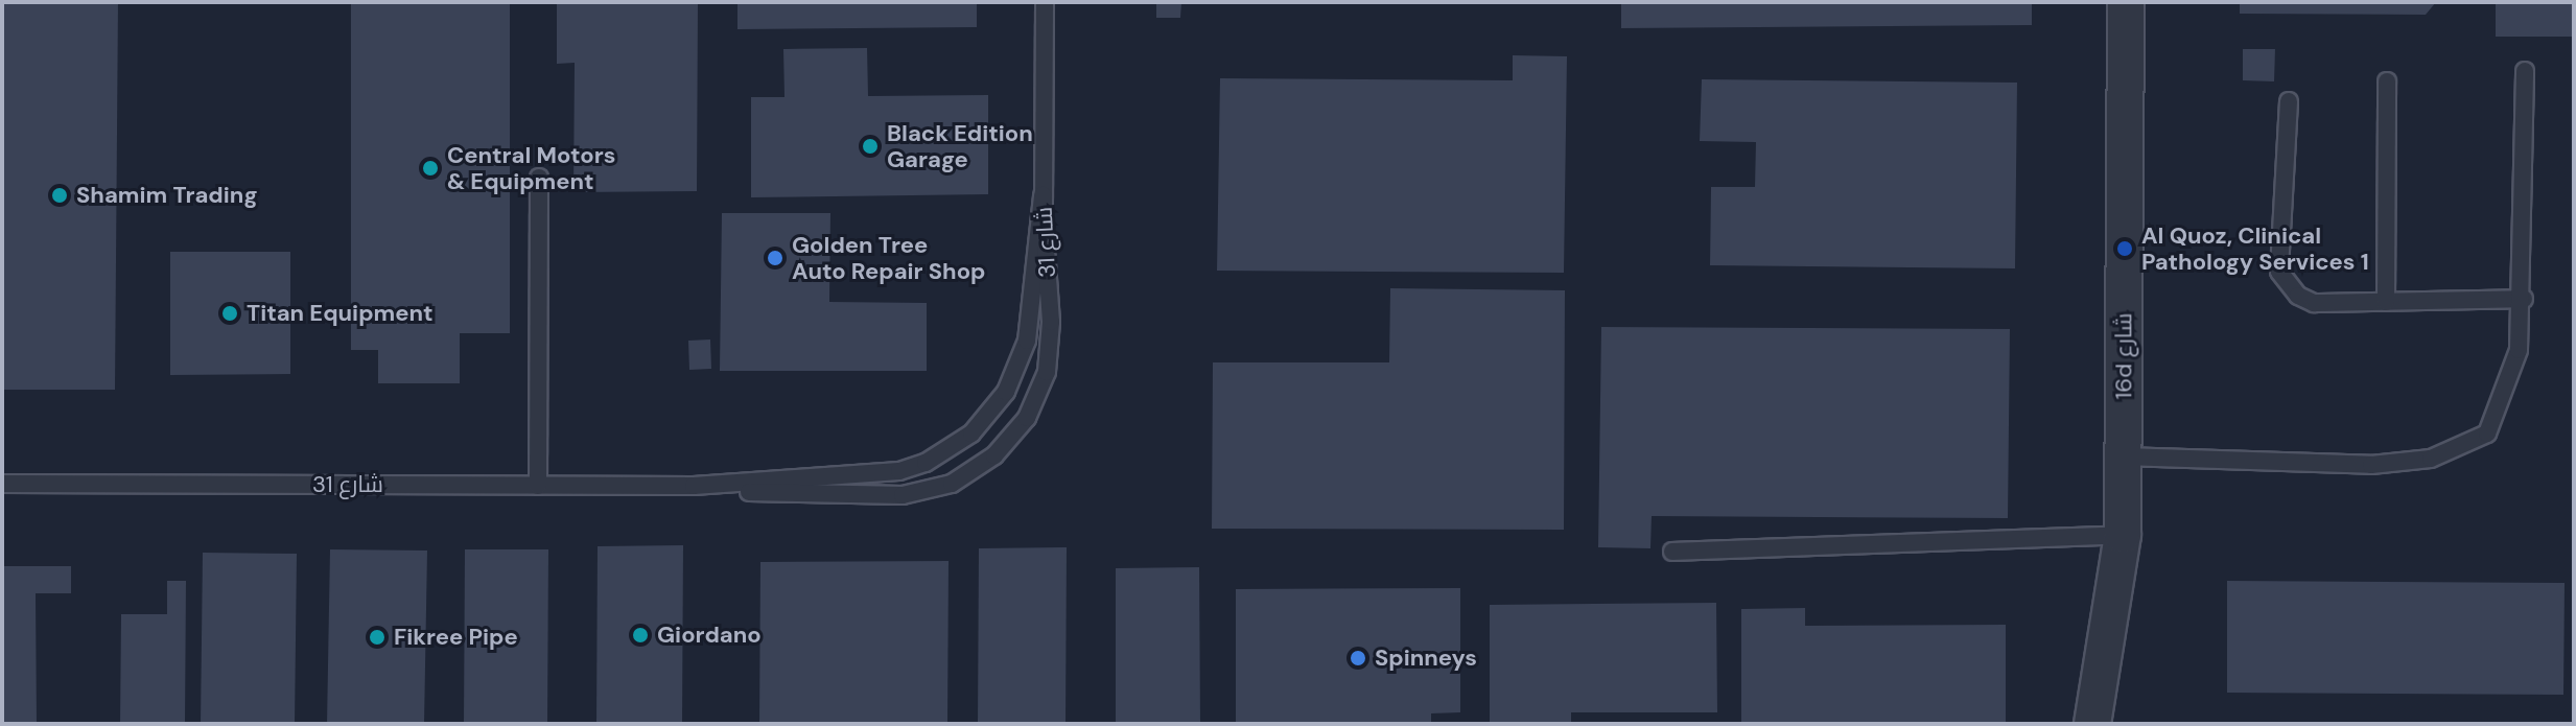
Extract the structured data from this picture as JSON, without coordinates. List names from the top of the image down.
{
  "streets": {
    "street": ["16d شارع"],
    "lane": ["شارع 31"]
  },
  "places": [
    "Black Edition Garage",
    "Central Motors & Equipment",
    "Shamim Trading",
    "Al Quoz, Clinical Pathology Services 1",
    "Golden Tree Auto Repair Shop",
    "Titan Equipment",
    "Giordano",
    "Fikree Pipe",
    "Spinneys"
  ]
}
